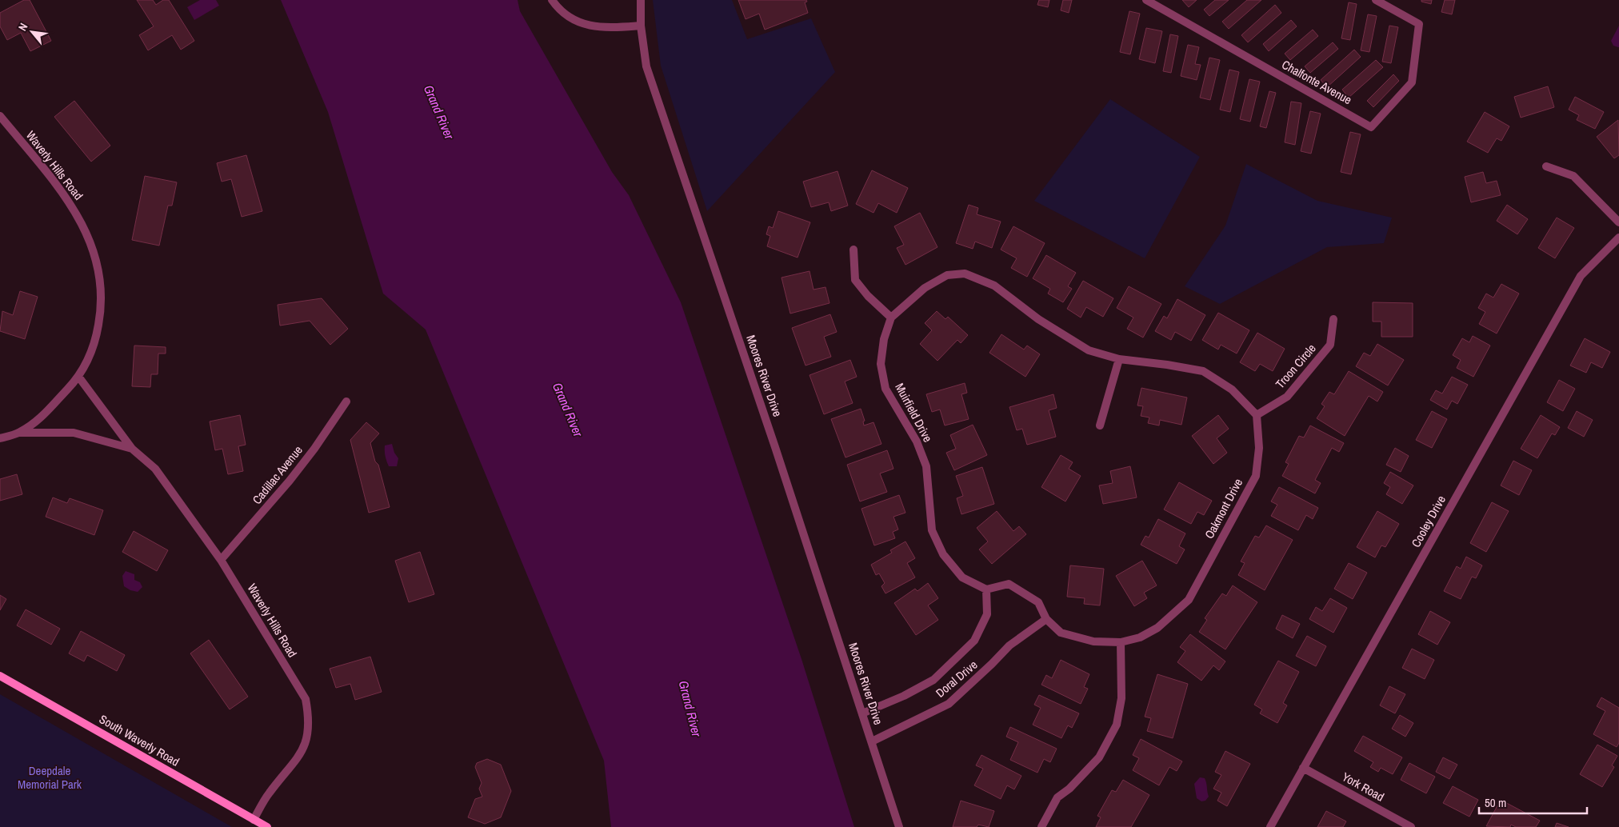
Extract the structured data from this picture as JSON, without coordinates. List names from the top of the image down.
{
  "streets": {
    "main road": ["South Waverly Road"],
    "street": [
      "Chalfonte Avenue",
      "Waverly Hills Road",
      "Troon Circle",
      "Moores River Drive",
      "Muirfield Drive",
      "Cadillac Avenue",
      "Oakmont Drive",
      "Cooley Drive",
      "Doral Drive",
      "York Road"
    ]
  },
  "crossings": [
    ["Waverly Hills Road", "Cadillac Avenue"],
    ["Waverly Hills Road", "South Waverly Road"],
    ["Troon Circle", "Oakmont Drive"],
    ["Moores River Drive", "Doral Drive"],
    ["Muirfield Drive", "Doral Drive"],
    ["Oakmont Drive", "Doral Drive"],
    ["Cooley Drive", "York Road"]
  ],
  "water": ["Grand River"],
  "parks": ["Deepdale Memorial Park"],
  "scale_bar": "50 m",
  "north": "top left"
}
